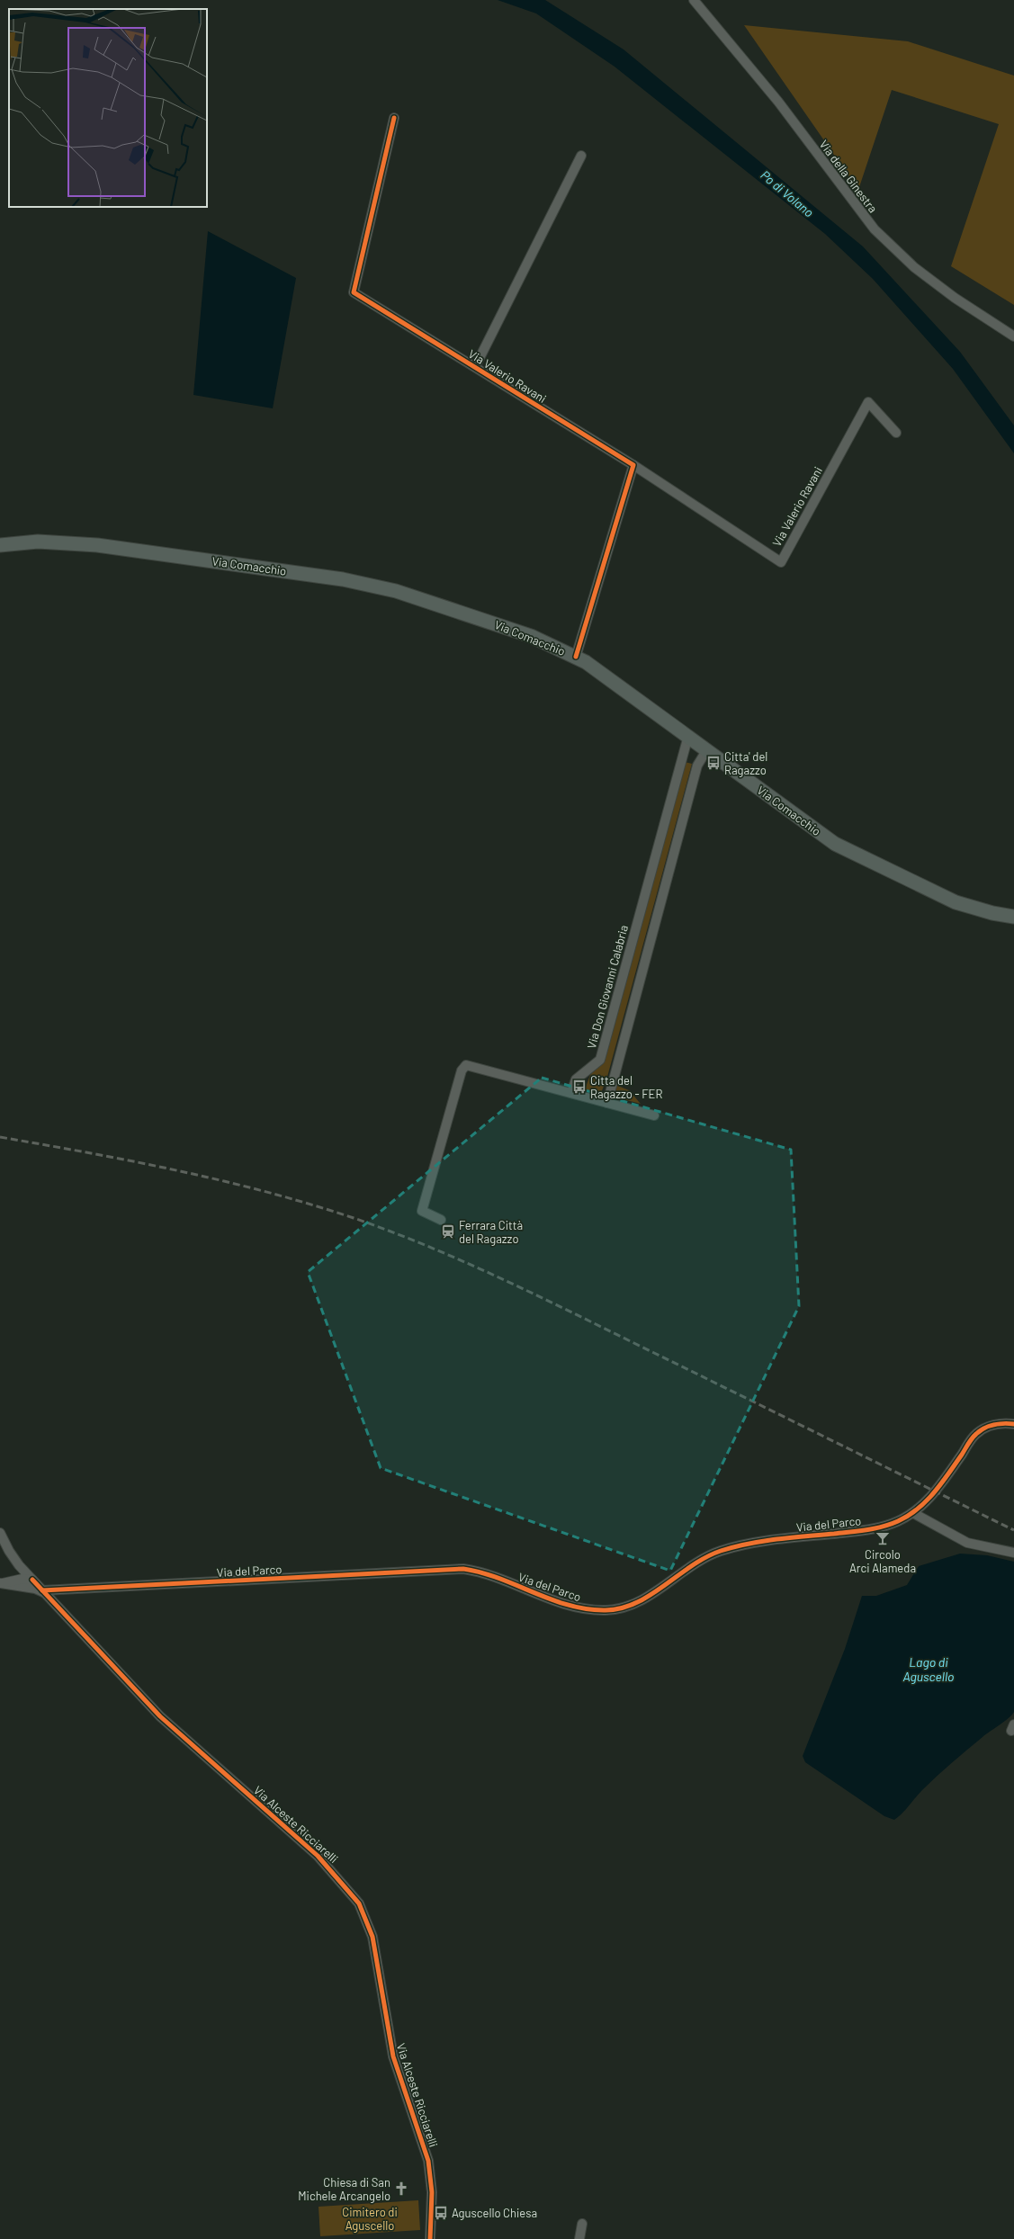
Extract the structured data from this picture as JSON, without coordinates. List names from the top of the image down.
{
  "streets": {
    "main road": ["Via Comacchio"],
    "street": [
      "Via della Ginestra",
      "Via Valerio Ravani",
      "Via Don Giovanni Calabria",
      "Via del Parco",
      "Via Alceste Ricciarelli"
    ]
  },
  "crossings": [
    ["Via Comacchio", "Via Don Giovanni Calabria"],
    ["Via del Parco", "Via Alceste Ricciarelli"]
  ],
  "water": ["Po di Volano", "Lago di Aguscello"],
  "parks": ["Cimitero di Aguscello"],
  "places": {
    "bus stop": ["Citta' del Ragazzo", "Citta del Ragazzo - FER", "Aguscello Chiesa"],
    "station": ["Ferrara Città del Ragazzo"],
    "bar": ["Circolo Arci Alameda"],
    "church": ["Chiesa di San Michele Arcangelo"]
  }
}
